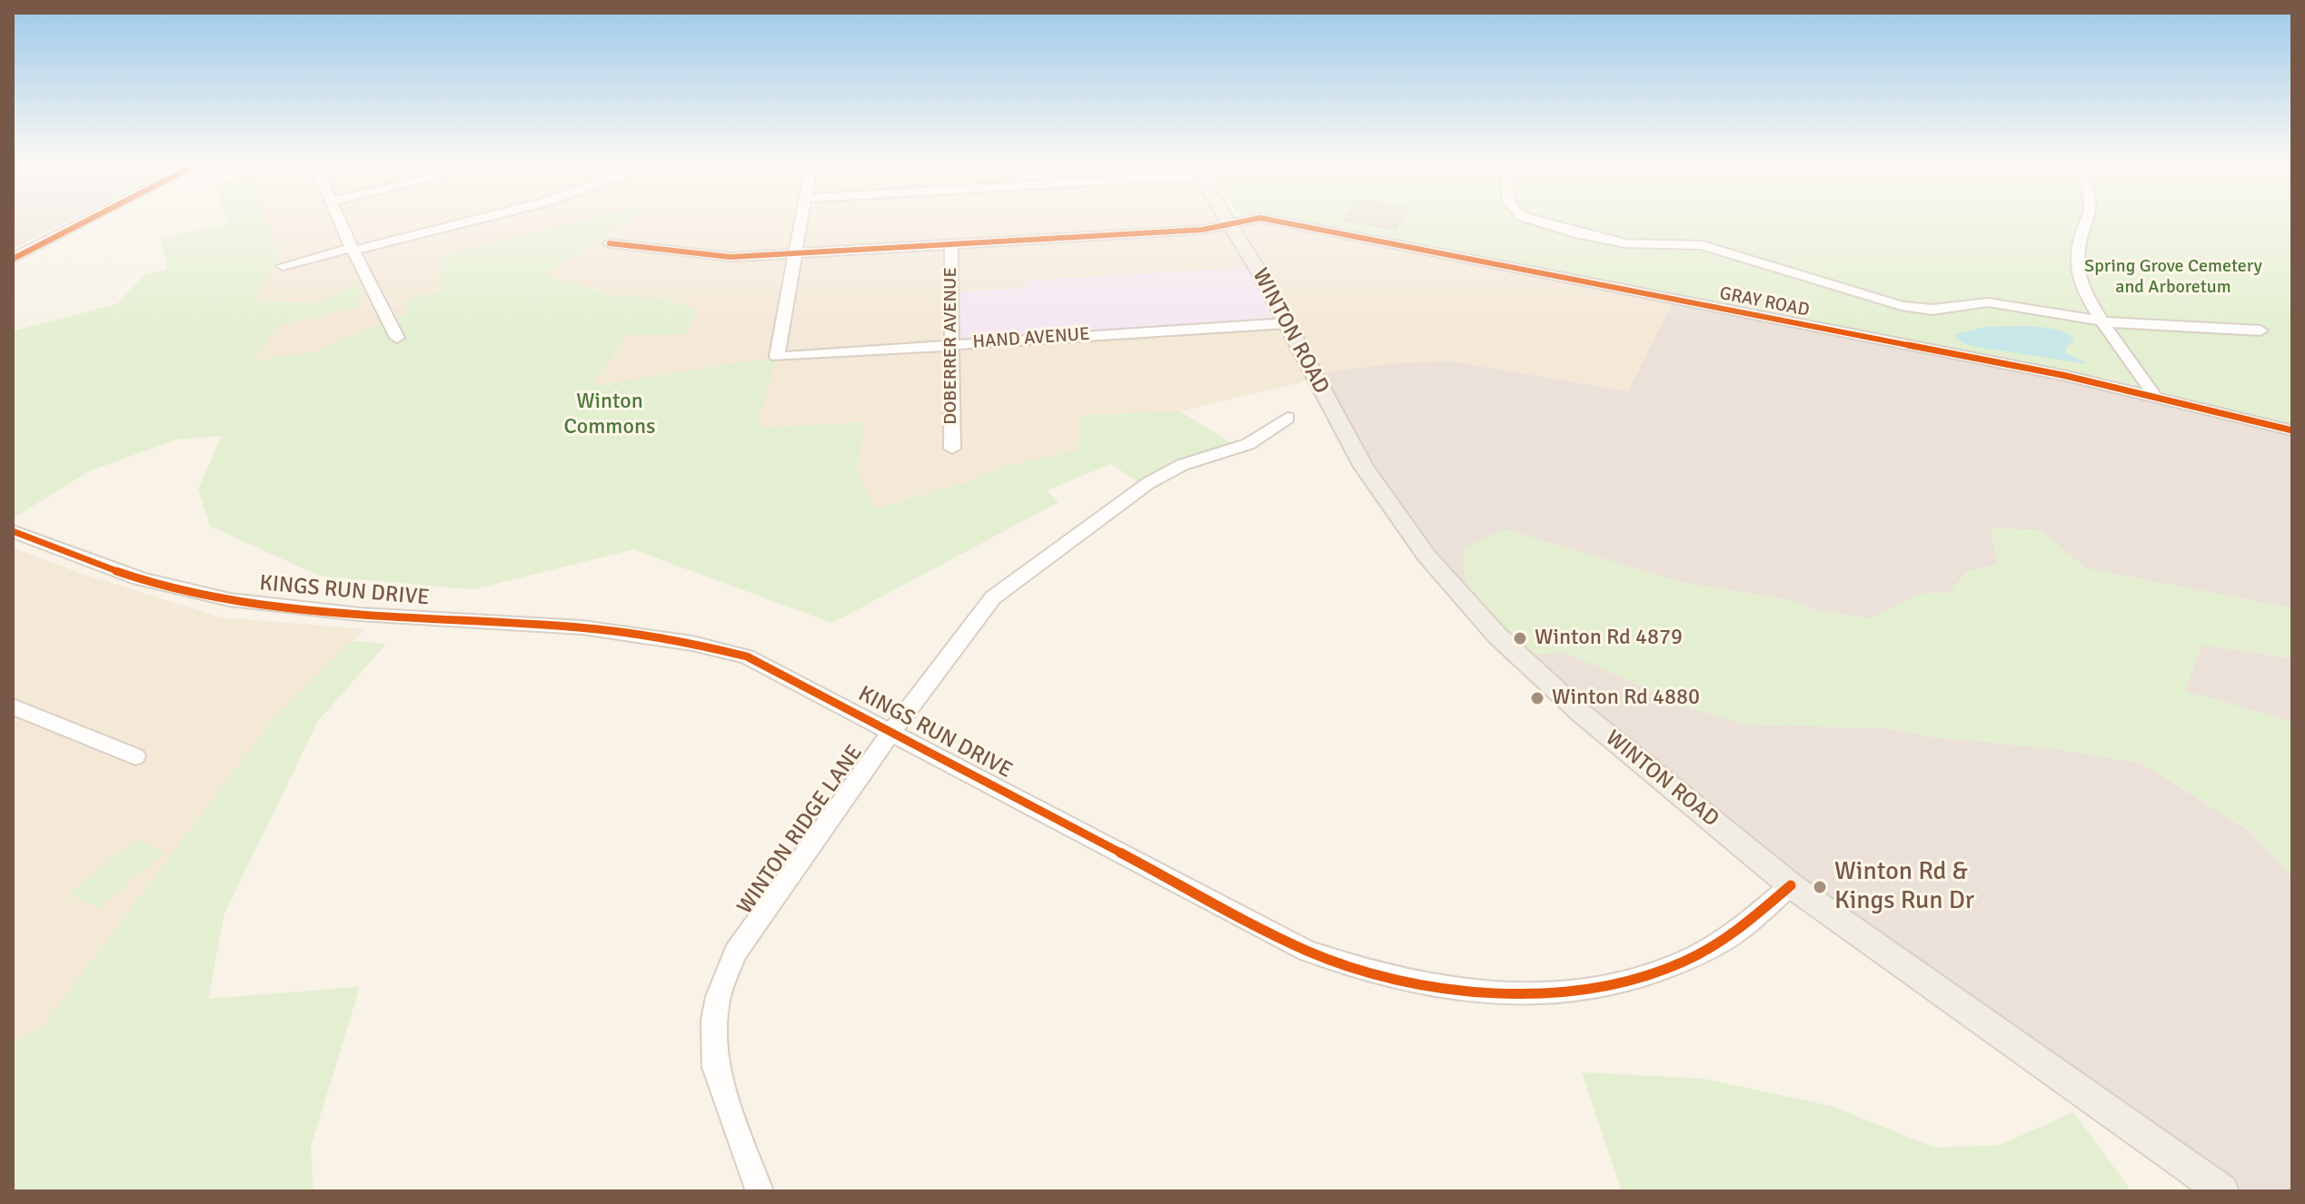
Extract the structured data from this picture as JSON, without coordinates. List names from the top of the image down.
{
  "streets": {
    "main road": ["WINTON ROAD"],
    "street": [
      "GRAY ROAD",
      "HAND AVENUE",
      "DOBERRER AVENUE",
      "KINGS RUN DRIVE",
      "WINTON RIDGE LANE"
    ]
  },
  "crossings": [
    ["GRAY ROAD", "WINTON ROAD"],
    ["GRAY ROAD", "HAND AVENUE"],
    ["GRAY ROAD", "DOBERRER AVENUE"],
    ["WINTON ROAD", "HAND AVENUE"],
    ["WINTON ROAD", "KINGS RUN DRIVE"],
    ["HAND AVENUE", "DOBERRER AVENUE"],
    ["KINGS RUN DRIVE", "WINTON RIDGE LANE"]
  ],
  "parks": ["Spring Grove Cemetery and Arboretum", "Winton Commons"],
  "places": ["Winton Rd 4879", "Winton Rd 4880", "Winton Rd & Kings Run Dr"]
}
